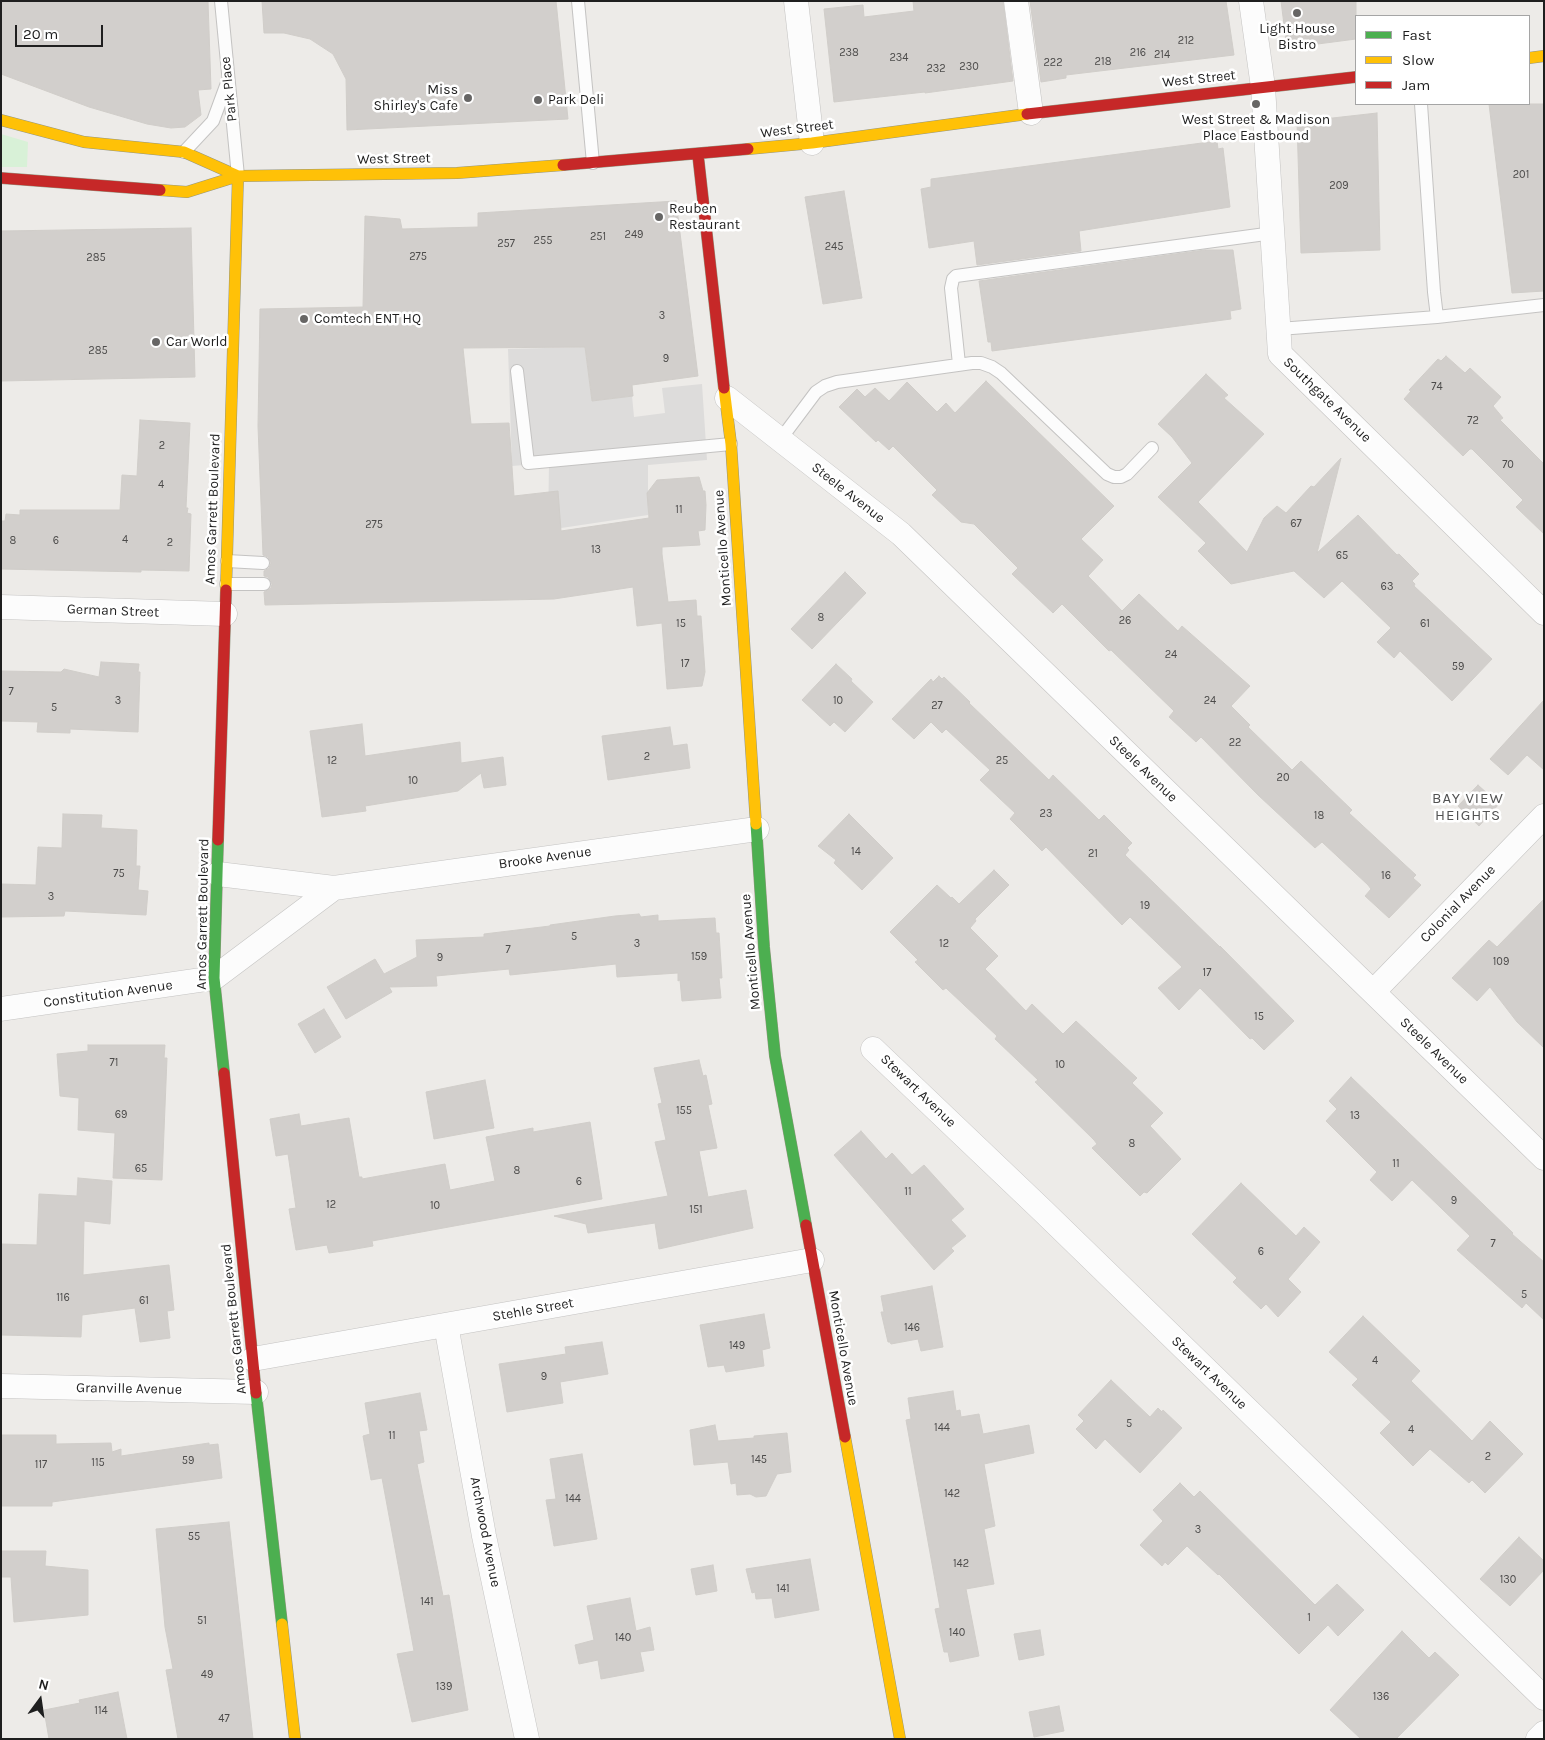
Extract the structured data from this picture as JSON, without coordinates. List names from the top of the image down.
{
  "streets": {
    "street": [
      "West Street",
      "Southgate Avenue",
      "Steele Avenue",
      "Amos Garrett Boulevard",
      "Monticello Avenue",
      "German Street",
      "Brooke Avenue",
      "Colonial Avenue",
      "Constitution Avenue",
      "Stewart Avenue",
      "Stehle Street",
      "Granville Avenue",
      "Archwood Avenue"
    ],
    "lane": ["Park Place"]
  },
  "crossings": [
    ["West Street", "Park Place"],
    ["West Street", "Southgate Avenue"],
    ["West Street", "Amos Garrett Boulevard"],
    ["West Street", "Monticello Avenue"],
    ["Park Place", "Amos Garrett Boulevard"],
    ["Steele Avenue", "Monticello Avenue"],
    ["Steele Avenue", "Colonial Avenue"],
    ["Amos Garrett Boulevard", "German Street"],
    ["Amos Garrett Boulevard", "Brooke Avenue"],
    ["Amos Garrett Boulevard", "Constitution Avenue"],
    ["Amos Garrett Boulevard", "Stehle Street"],
    ["Amos Garrett Boulevard", "Granville Avenue"],
    ["Monticello Avenue", "Brooke Avenue"],
    ["Monticello Avenue", "Stehle Street"],
    ["Brooke Avenue", "Constitution Avenue"],
    ["Stehle Street", "Archwood Avenue"]
  ],
  "districts": ["BAY VIEW HEIGHTS"],
  "places": [
    "Light House Bistro",
    "Miss Shirley's Cafe",
    "Park Deli",
    "West Street & Madison Place Eastbound",
    "Reuben Restaurant",
    "Comtech ENT HQ",
    "Car World"
  ],
  "house_numbers": [
    "212",
    "238",
    "216",
    "214",
    "234",
    "218",
    "222",
    "230",
    "232",
    "201",
    "209",
    "249",
    "251",
    "255",
    "257",
    "245",
    "275",
    "285",
    "3",
    "285",
    "9",
    "74",
    "72",
    "2",
    "70",
    "4",
    "11",
    "67",
    "275",
    "4",
    "8",
    "6",
    "2",
    "13",
    "65",
    "63",
    "8",
    "26",
    "15",
    "61",
    "24",
    "17",
    "59",
    "7",
    "3",
    "10",
    "24",
    "27",
    "5",
    "22",
    "2",
    "12",
    "25",
    "20",
    "10",
    "23",
    "18",
    "14",
    "21",
    "75",
    "16",
    "3",
    "19",
    "5",
    "3",
    "12",
    "7",
    "159",
    "9",
    "109",
    "17",
    "15",
    "71",
    "10",
    "155",
    "69",
    "13",
    "8",
    "11",
    "65",
    "8",
    "6",
    "11",
    "9",
    "12",
    "10",
    "151",
    "7",
    "6",
    "5",
    "116",
    "61",
    "146",
    "149",
    "4",
    "9",
    "5",
    "144",
    "4",
    "11",
    "2",
    "145",
    "59",
    "115",
    "117",
    "142",
    "144",
    "3",
    "55",
    "142",
    "130",
    "141",
    "141",
    "1",
    "51",
    "140",
    "140",
    "49",
    "139",
    "136",
    "114",
    "47"
  ],
  "legend": ["Fast", "Slow", "Jam"],
  "scale_bar": "20 m",
  "north": "top"
}
